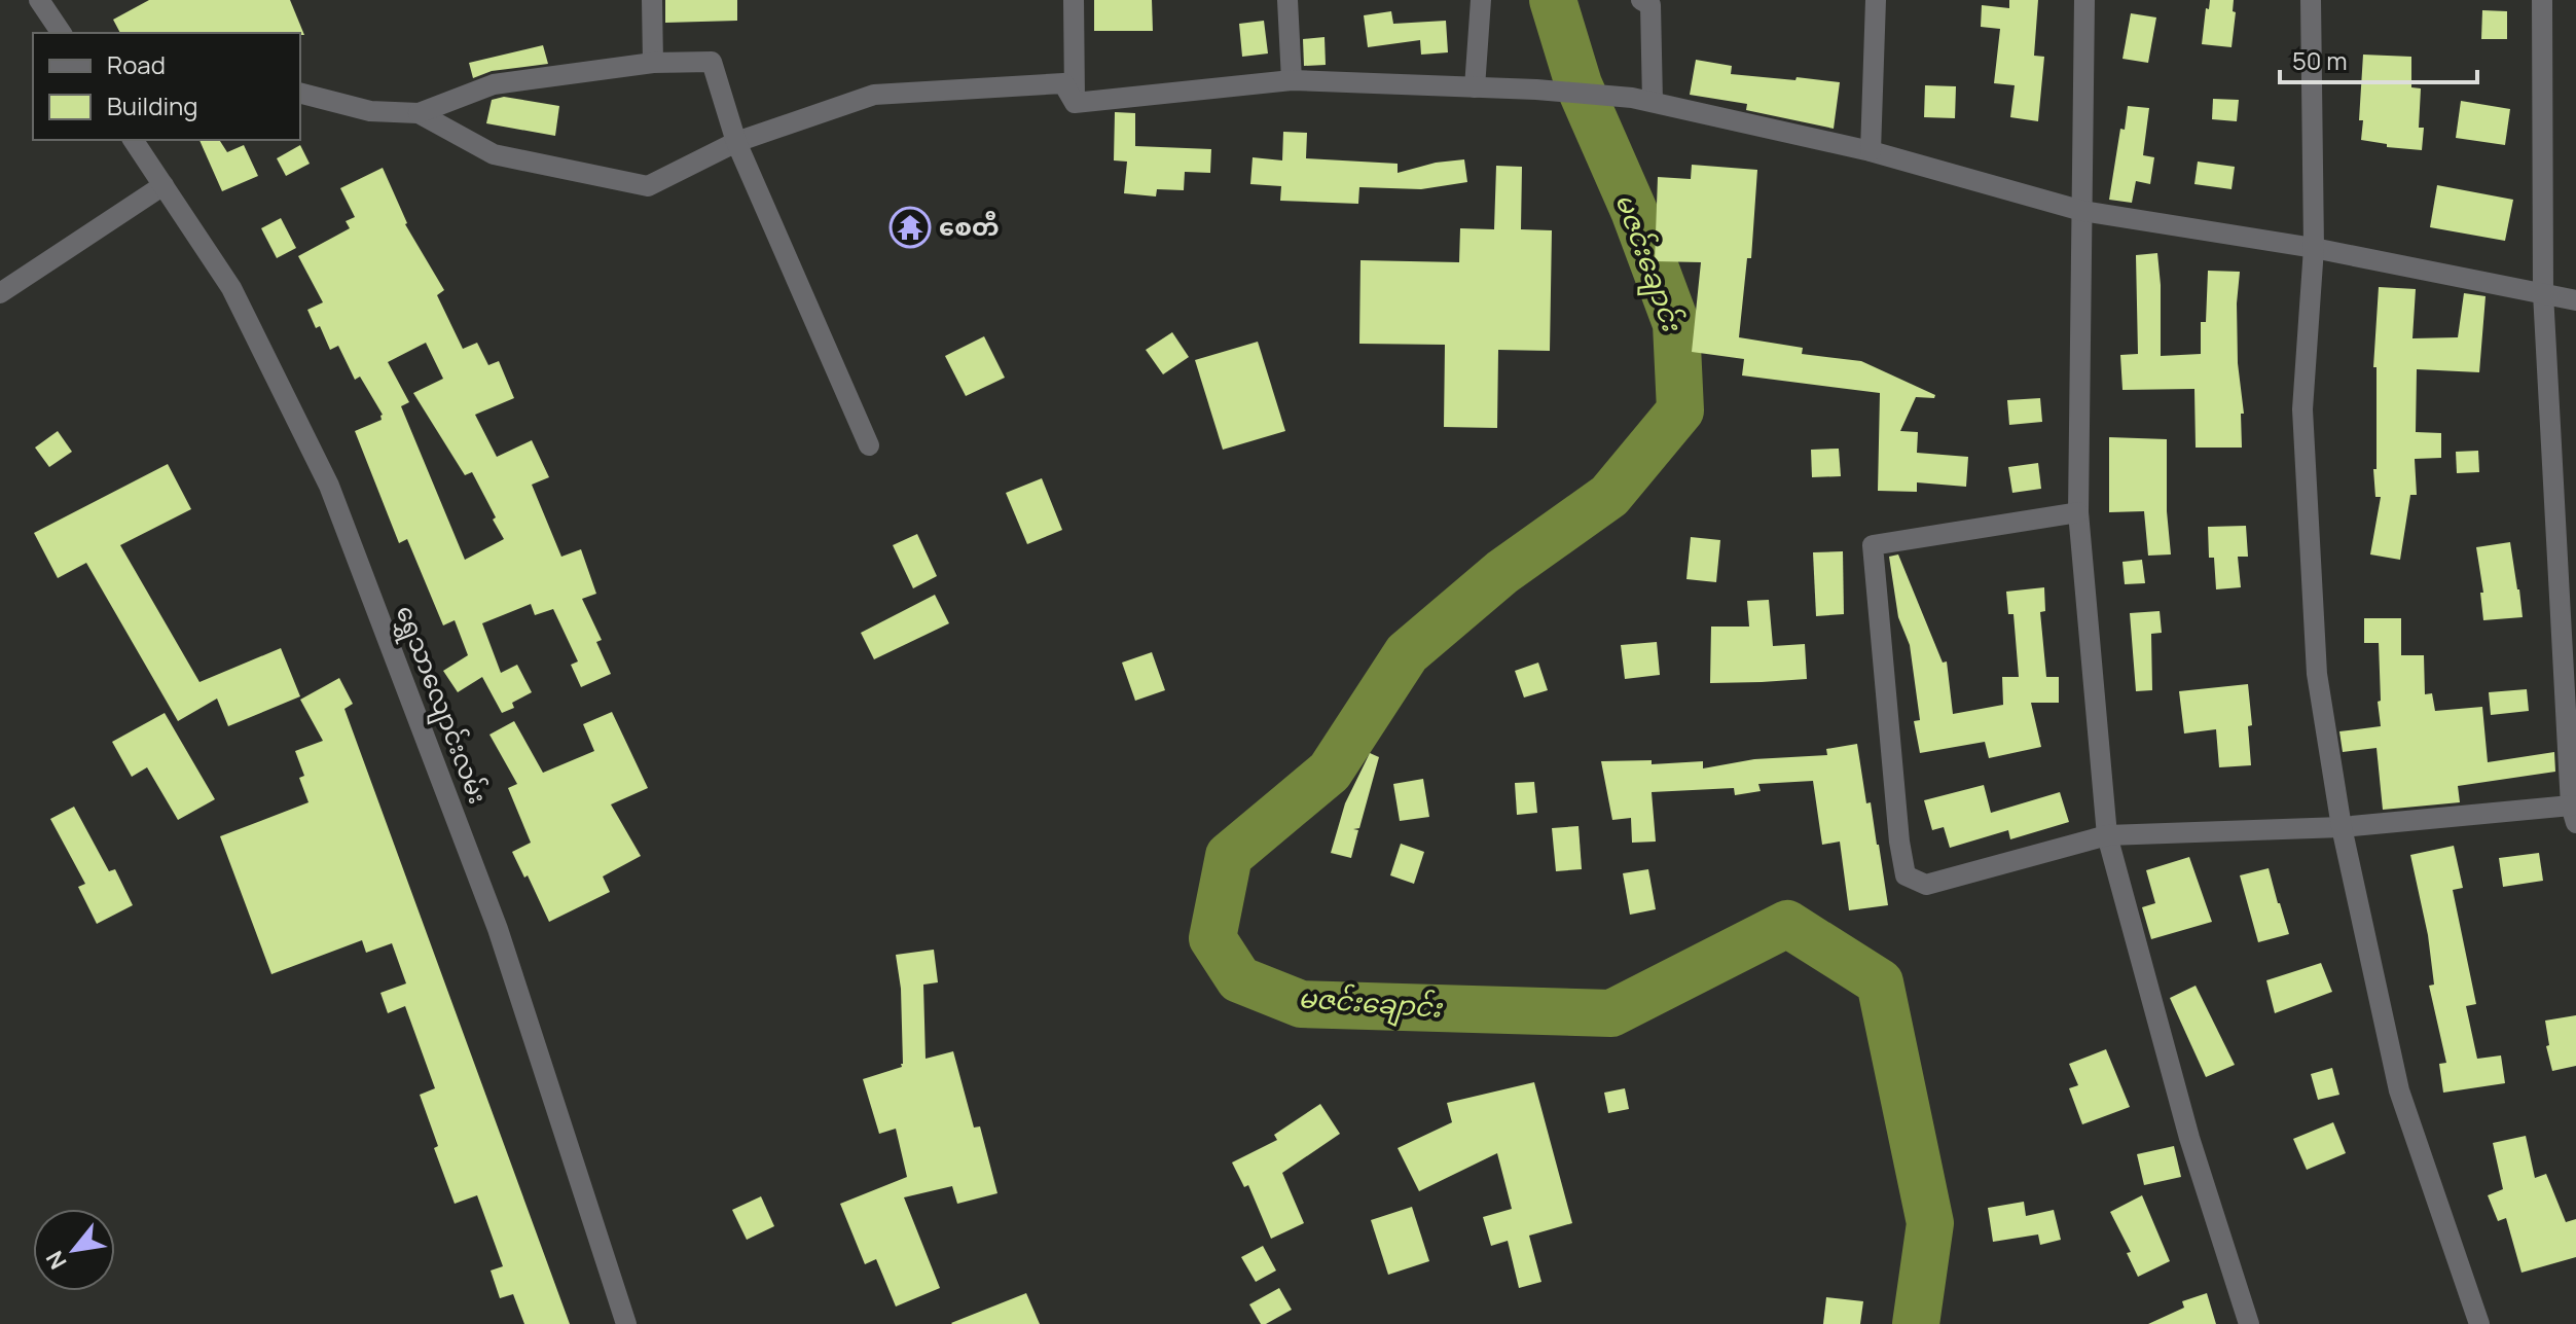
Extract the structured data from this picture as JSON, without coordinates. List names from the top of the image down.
{
  "streets": {
    "street": ["ရွှေသာလျောင်းလမ်း"]
  },
  "water": ["မဇင်းချောင်း"],
  "places": {
    "temple": ["စေတီ"]
  },
  "legend": ["Road", "Building"],
  "scale_bar": "50 m",
  "north": "bottom left"
}
